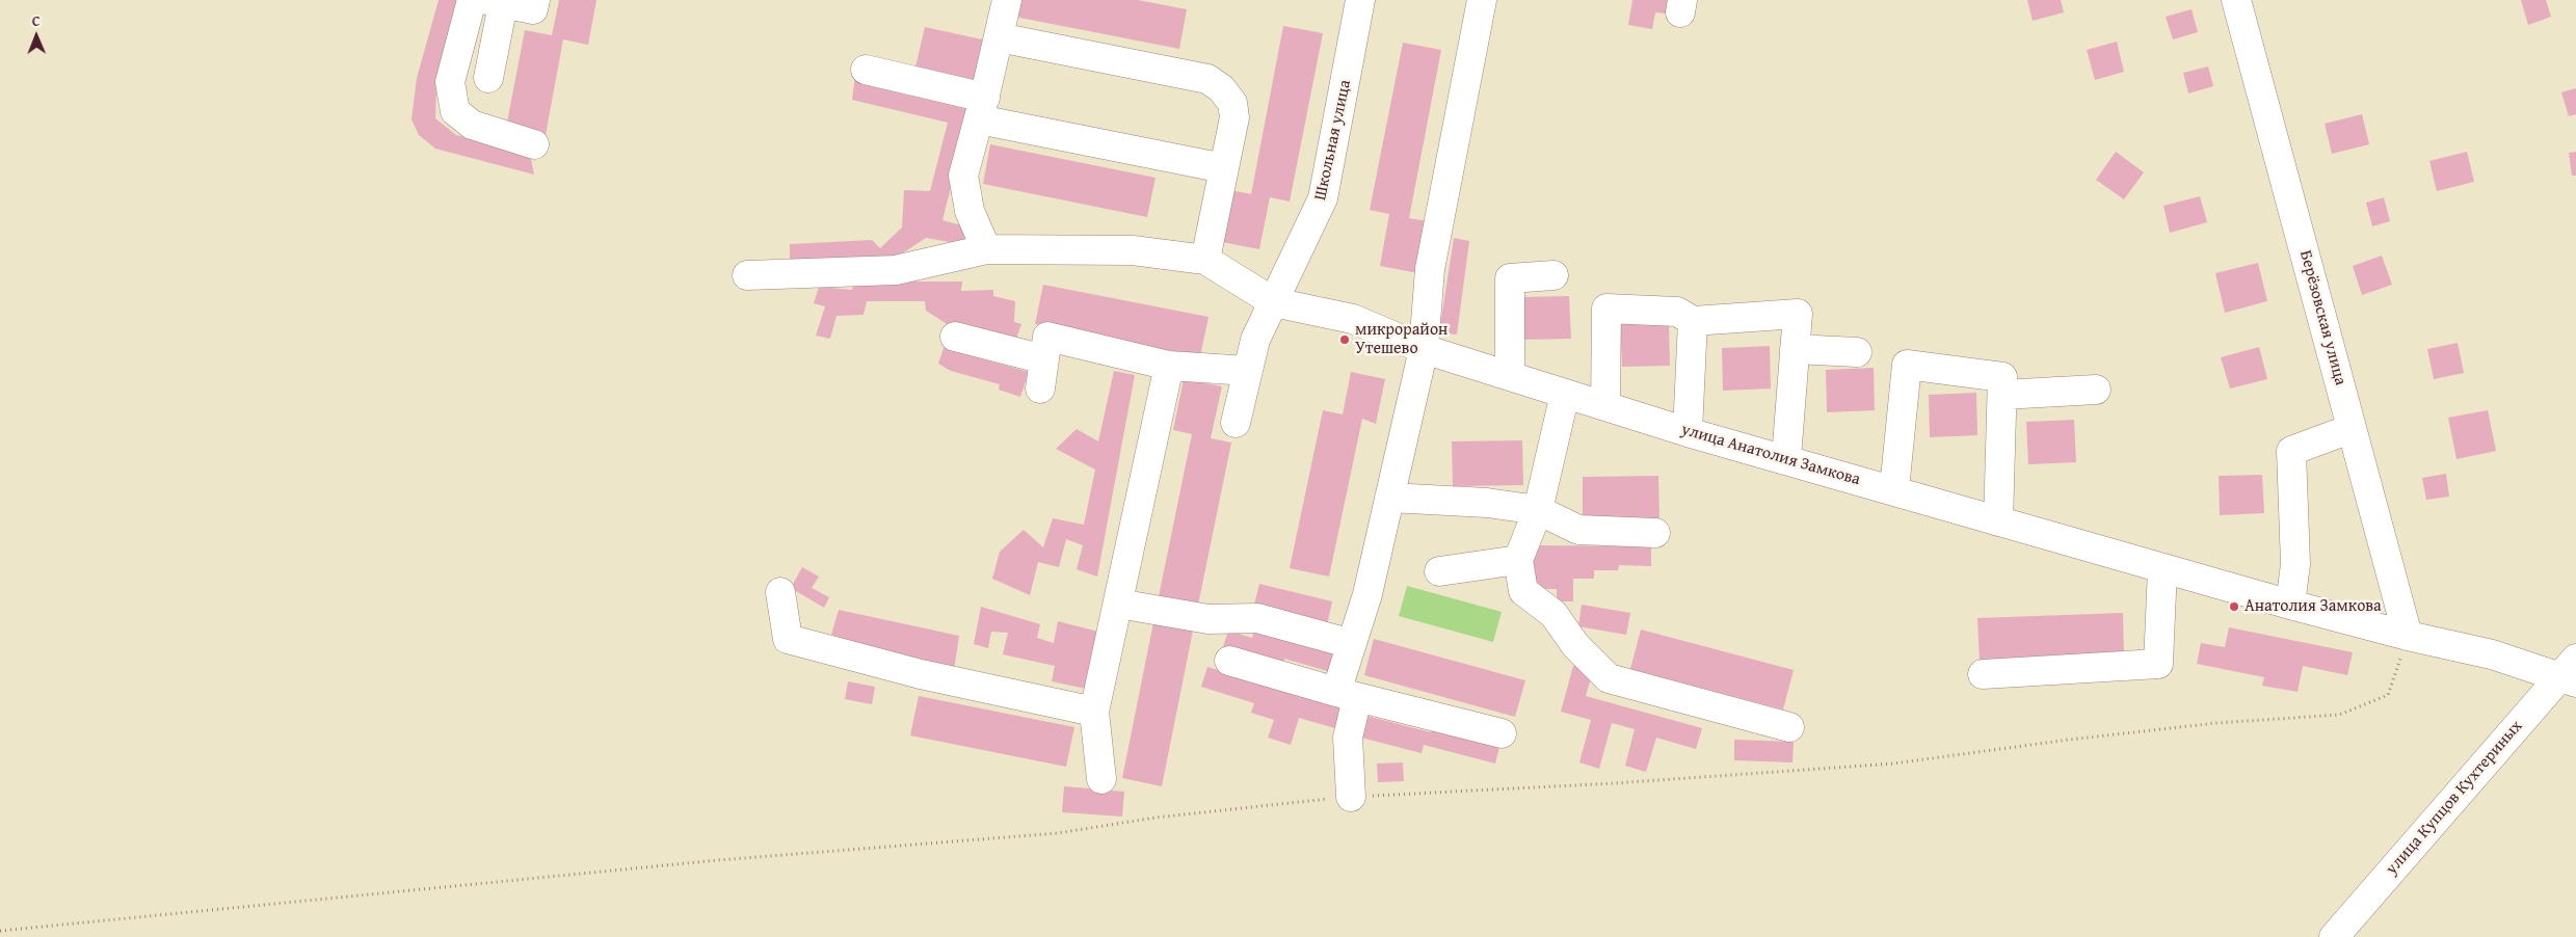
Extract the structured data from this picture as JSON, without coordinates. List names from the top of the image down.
{
  "streets": {
    "street": [
      "Школьная улица",
      "Берёзовская улица",
      "улица Анатолия Замкова",
      "улица Купцов Кухтериных"
    ]
  },
  "crossings": [
    ["Школьная улица", "улица Анатолия Замкова"],
    ["Берёзовская улица", "улица Анатолия Замкова"],
    ["улица Анатолия Замкова", "улица Купцов Кухтериных"]
  ],
  "places": ["микрорайон Утешево", "Анатолия Замкова"],
  "north": "top"
}
